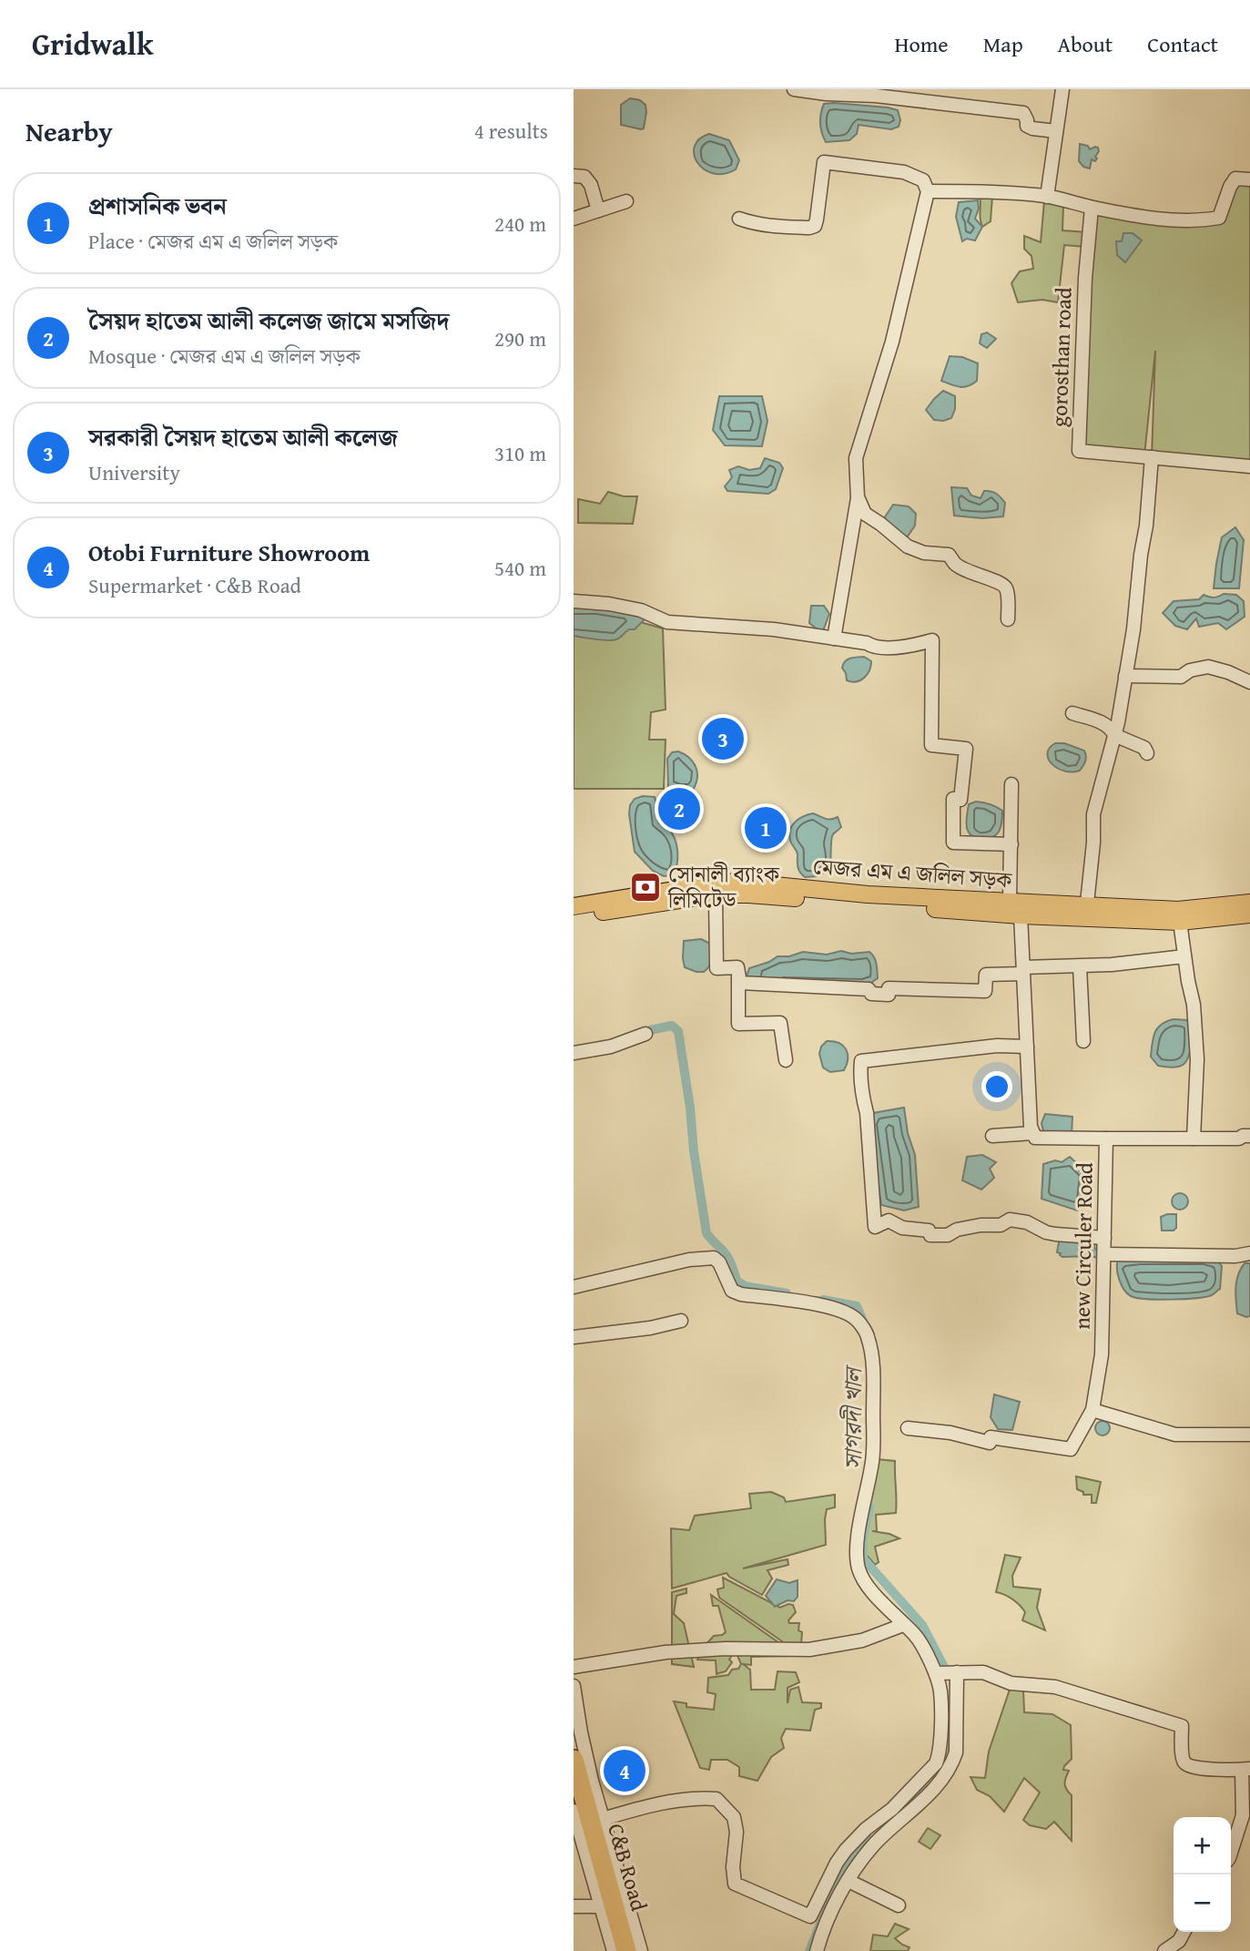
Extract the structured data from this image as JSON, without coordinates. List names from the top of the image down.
{
  "streets": {
    "highway": ["C&B Road"],
    "main road": ["মেজর এম এ জলিল সড়ক"],
    "street": ["gorosthan road", "new Circuler Road"]
  },
  "water": ["সাগরদী খাল"],
  "places": {
    "bank": ["সোনালী ব্যাংক লিমিটেড"]
  },
  "page": {
    "header": "Gridwalk",
    "nav": [
      "Home",
      "Map",
      "About",
      "Contact"
    ],
    "heading": ["Nearby", "4 results"],
    "list": [
      {
        "mark": "1",
        "name": "প্রশাসনিক ভবন",
        "note": "Place · মেজর এম এ জলিল সড়ক",
        "value": "240 m"
      },
      {
        "mark": "2",
        "name": "সৈয়দ হাতেম আলী কলেজ জামে মসজিদ",
        "note": "Mosque · মেজর এম এ জলিল সড়ক",
        "value": "290 m"
      },
      {
        "mark": "3",
        "name": "সরকারী সৈয়দ হাতেম আলী কলেজ",
        "note": "University",
        "value": "310 m"
      },
      {
        "mark": "4",
        "name": "Otobi Furniture Showroom",
        "note": "Supermarket · C&B Road",
        "value": "540 m"
      }
    ],
    "pins": [
      "3",
      "2",
      "1",
      "4"
    ],
    "map_buttons": ["+", "−"]
  }
}
